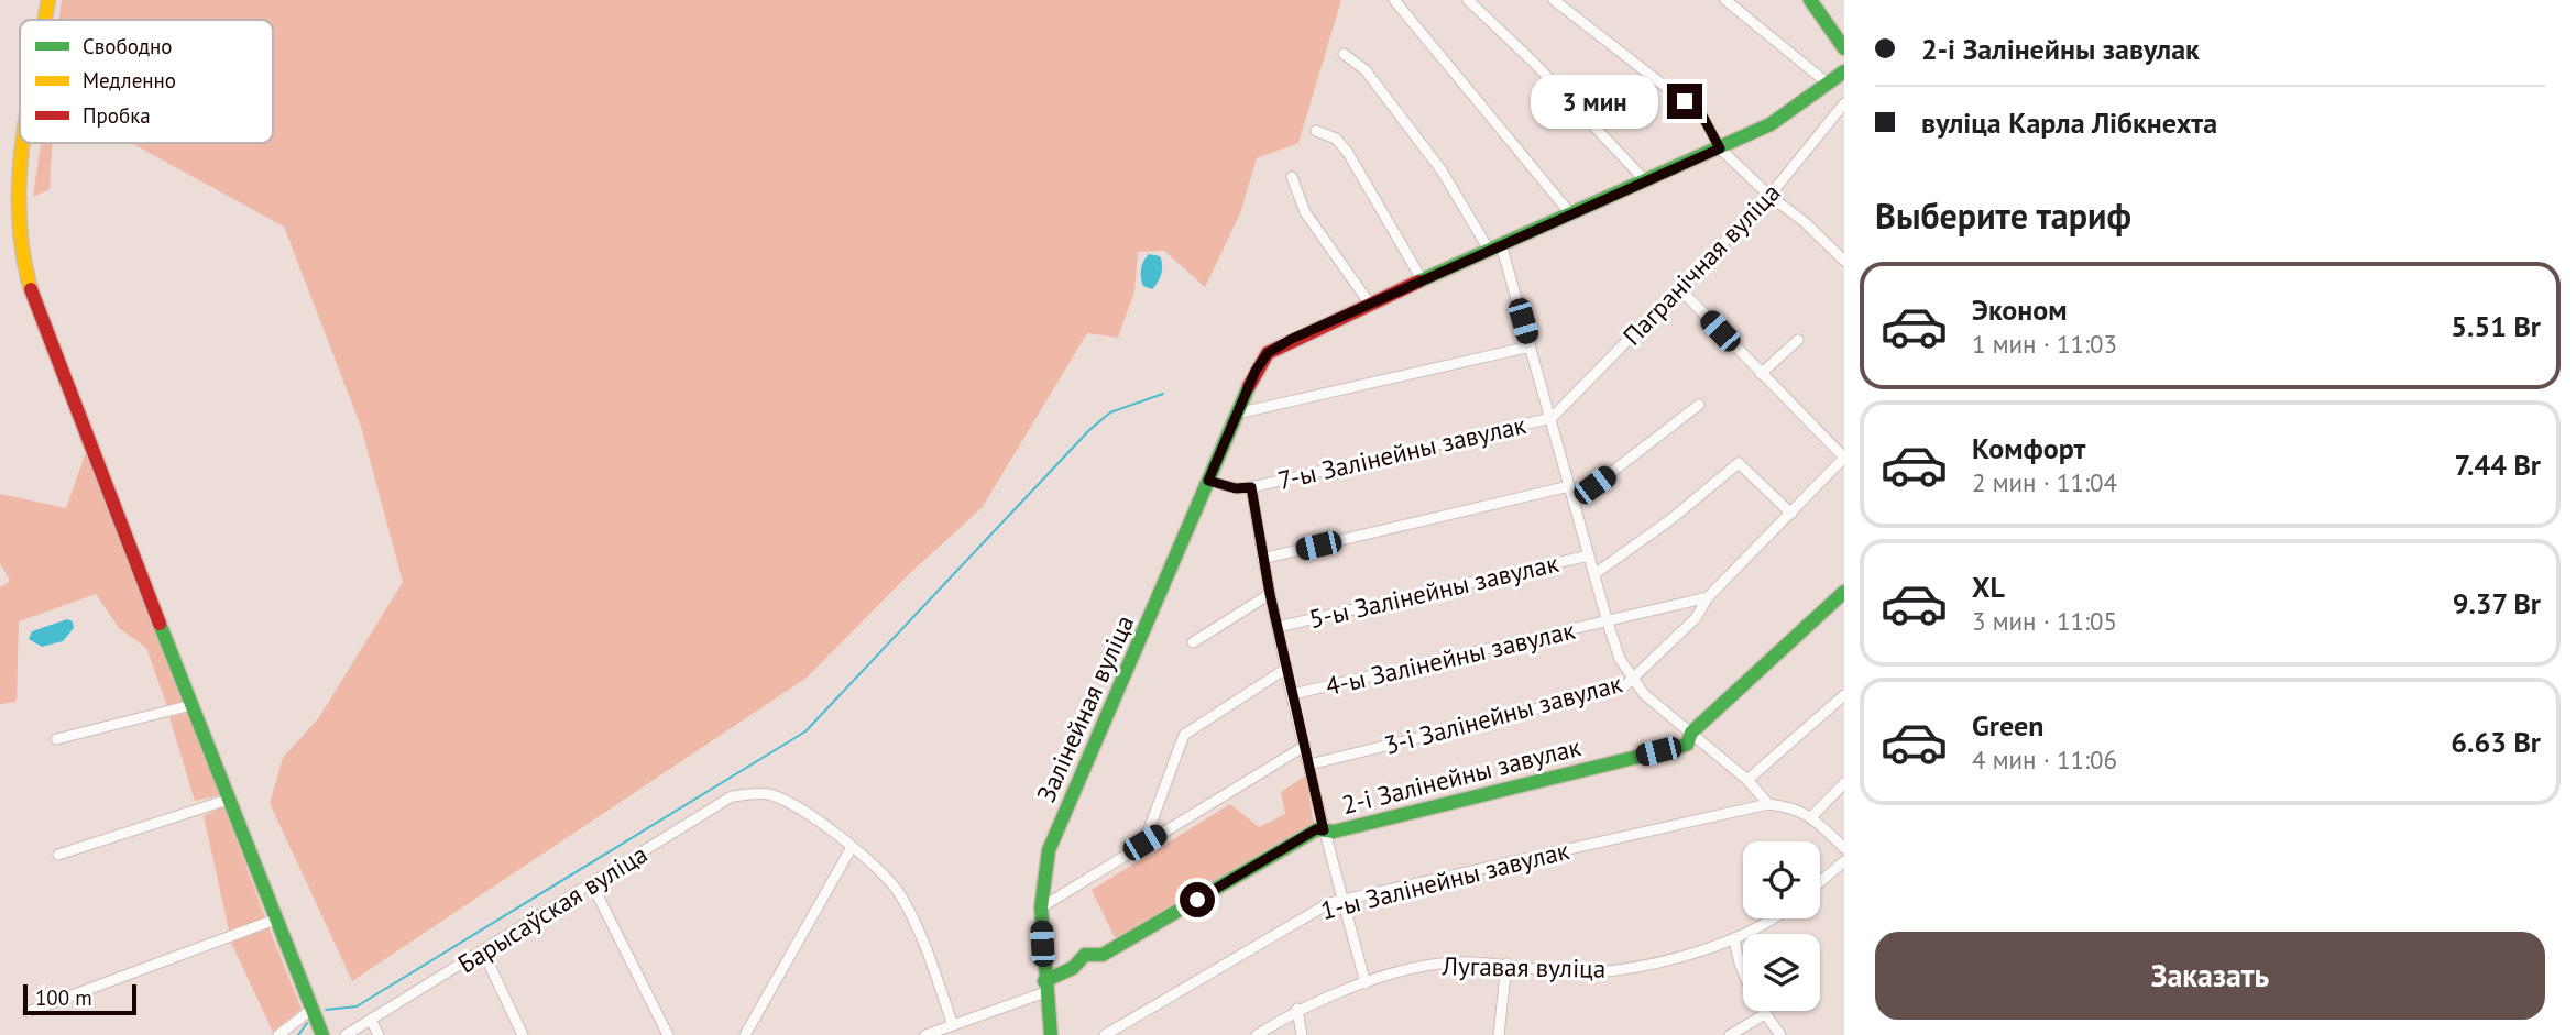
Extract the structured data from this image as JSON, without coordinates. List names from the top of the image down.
{
  "streets": {
    "street": [
      "Пагранічная вуліца",
      "7-ы Залінейны завулак",
      "5-ы Залінейны завулак",
      "4-ы Залінейны завулак",
      "Залінейная вуліца",
      "3-і Залінейны завулак",
      "2-і Залінейны завулак",
      "1-ы Залінейны завулак",
      "Барысаўская вуліца",
      "Лугавая вуліца"
    ]
  },
  "crossings": [
    ["Пагранічная вуліца", "7-ы Залінейны завулак"],
    ["7-ы Залінейны завулак", "Залінейная вуліца"],
    ["4-ы Залінейны завулак", "3-і Залінейны завулак"],
    ["Залінейная вуліца", "2-і Залінейны завулак"]
  ],
  "legend": ["Свободно", "Медленно", "Пробка"],
  "scale_bar": "100 m",
  "page": {
    "banner": ["2-і Залінейны завулак", "вуліца Карла Лібкнехта"],
    "bubble": "3 мин",
    "heading": "Выберите тариф",
    "list": [
      {
        "name": "Эконом",
        "note": "1 мин · 11:03",
        "value": "5.51 Br"
      },
      {
        "name": "Комфорт",
        "note": "2 мин · 11:04",
        "value": "7.44 Br"
      },
      {
        "name": "XL",
        "note": "3 мин · 11:05",
        "value": "9.37 Br"
      },
      {
        "name": "Green",
        "note": "4 мин · 11:06",
        "value": "6.63 Br"
      }
    ],
    "buttons": "Заказать",
    "scale": "100 m"
  }
}
